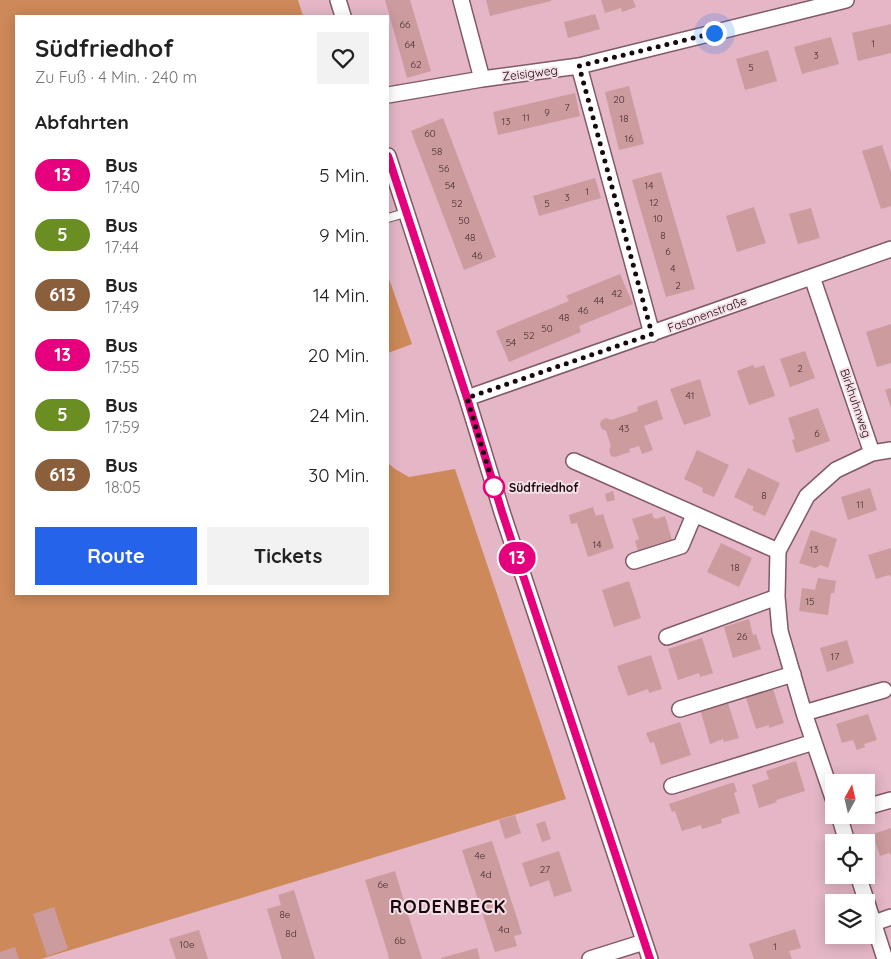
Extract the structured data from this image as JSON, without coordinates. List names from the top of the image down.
{
  "streets": {
    "street": ["Zeisigweg", "Fasanenstraße", "Birkhuhnweg"]
  },
  "crossings": [
    ["Fasanenstraße", "Birkhuhnweg"]
  ],
  "districts": ["RODENBECK"],
  "places": ["Südfriedhof"],
  "lines": ["bus line 13"],
  "house_numbers": [
    "66",
    "1",
    "64",
    "3",
    "62",
    "5",
    "20",
    "7",
    "9",
    "11",
    "18",
    "13",
    "60",
    "16",
    "58",
    "56",
    "54",
    "14",
    "1",
    "3",
    "12",
    "52",
    "5",
    "10",
    "50",
    "8",
    "48",
    "6",
    "46",
    "4",
    "2",
    "42",
    "44",
    "46",
    "48",
    "50",
    "52",
    "54",
    "2",
    "41",
    "43",
    "6",
    "8",
    "11",
    "14",
    "13",
    "18",
    "15",
    "26",
    "17",
    "4e",
    "27",
    "4d",
    "6e",
    "8e",
    "4a",
    "8d",
    "6b",
    "10e",
    "1"
  ],
  "north": "top",
  "page": {
    "on_map": "13",
    "heading": [
      ["Südfriedhof", "Zu Fuß · 4 Min. · 240 m"],
      "Abfahrten"
    ],
    "list": [
      {
        "mark": "13",
        "name": "Bus",
        "note": "17:40",
        "value": "5 Min."
      },
      {
        "mark": "5",
        "name": "Bus",
        "note": "17:44",
        "value": "9 Min."
      },
      {
        "mark": "613",
        "name": "Bus",
        "note": "17:49",
        "value": "14 Min."
      },
      {
        "mark": "13",
        "name": "Bus",
        "note": "17:55",
        "value": "20 Min."
      },
      {
        "mark": "5",
        "name": "Bus",
        "note": "17:59",
        "value": "24 Min."
      },
      {
        "mark": "613",
        "name": "Bus",
        "note": "18:05",
        "value": "30 Min."
      }
    ],
    "buttons": ["Route", "Tickets"]
  }
}
